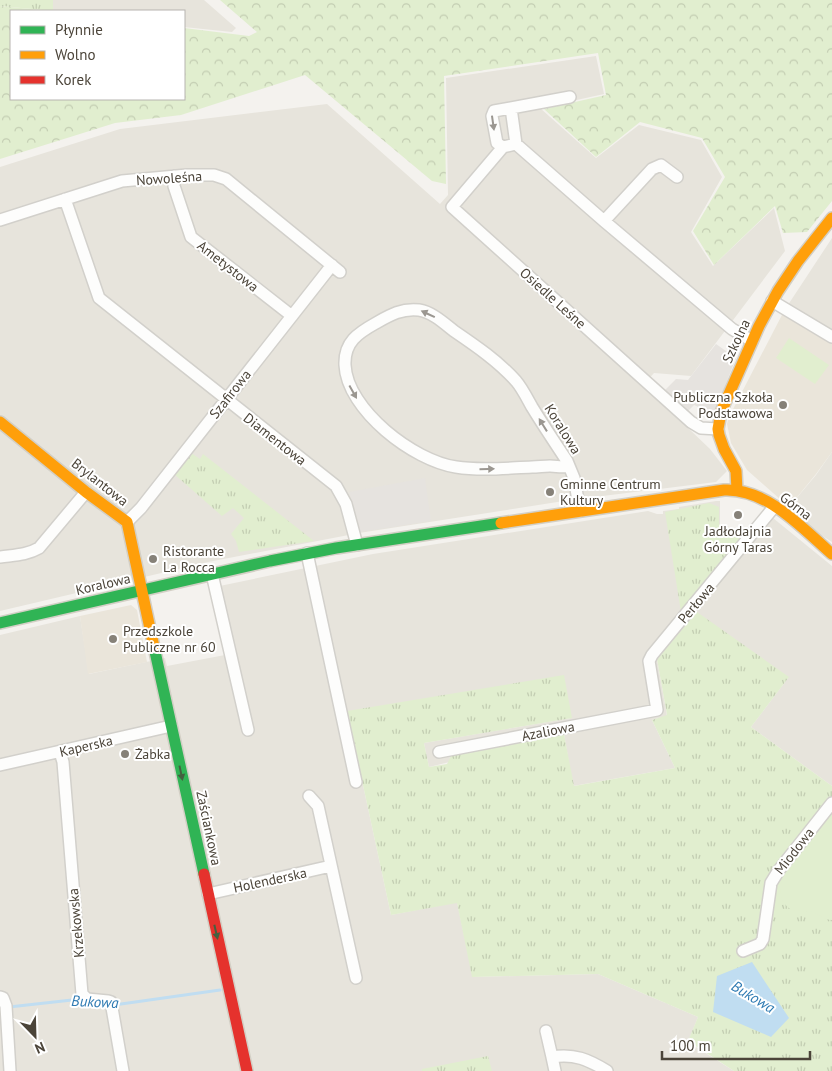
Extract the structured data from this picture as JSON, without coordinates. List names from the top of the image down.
{
  "streets": {
    "street": [
      "Nowoleśna",
      "Ametystowa",
      "Osiedle Leśne",
      "Szkolna",
      "Szafirowa",
      "Koralowa",
      "Diamentowa",
      "Brylantowa",
      "Górna",
      "Perłowa",
      "Azaliowa",
      "Kaperska",
      "Zaściankowa",
      "Miodowa",
      "Holenderska",
      "Krzekowska"
    ]
  },
  "crossings": [
    ["Nowoleśna", "Ametystowa"],
    ["Nowoleśna", "Szafirowa"],
    ["Nowoleśna", "Diamentowa"],
    ["Ametystowa", "Szafirowa"],
    ["Osiedle Leśne", "Szkolna"],
    ["Szkolna", "Koralowa"],
    ["Szkolna", "Górna"],
    ["Szafirowa", "Diamentowa"],
    ["Szafirowa", "Brylantowa"],
    ["Koralowa", "Diamentowa"],
    ["Koralowa", "Brylantowa"],
    ["Koralowa", "Górna"],
    ["Koralowa", "Zaściankowa"],
    ["Brylantowa", "Zaściankowa"],
    ["Górna", "Perłowa"],
    ["Perłowa", "Azaliowa"],
    ["Kaperska", "Zaściankowa"],
    ["Kaperska", "Krzekowska"],
    ["Zaściankowa", "Holenderska"]
  ],
  "one_way": ["Zaściankowa"],
  "water": ["Bukowa"],
  "places": [
    "Publiczna Szkoła Podstawowa",
    "Gminne Centrum Kultury",
    "Jadłodajnia Górny Taras",
    "Ristorante La Rocca",
    "Przedszkole Publiczne nr 60",
    "Żabka"
  ],
  "legend": ["Płynnie", "Wolno", "Korek"],
  "scale_bar": "100 m",
  "north": "bottom right"
}
